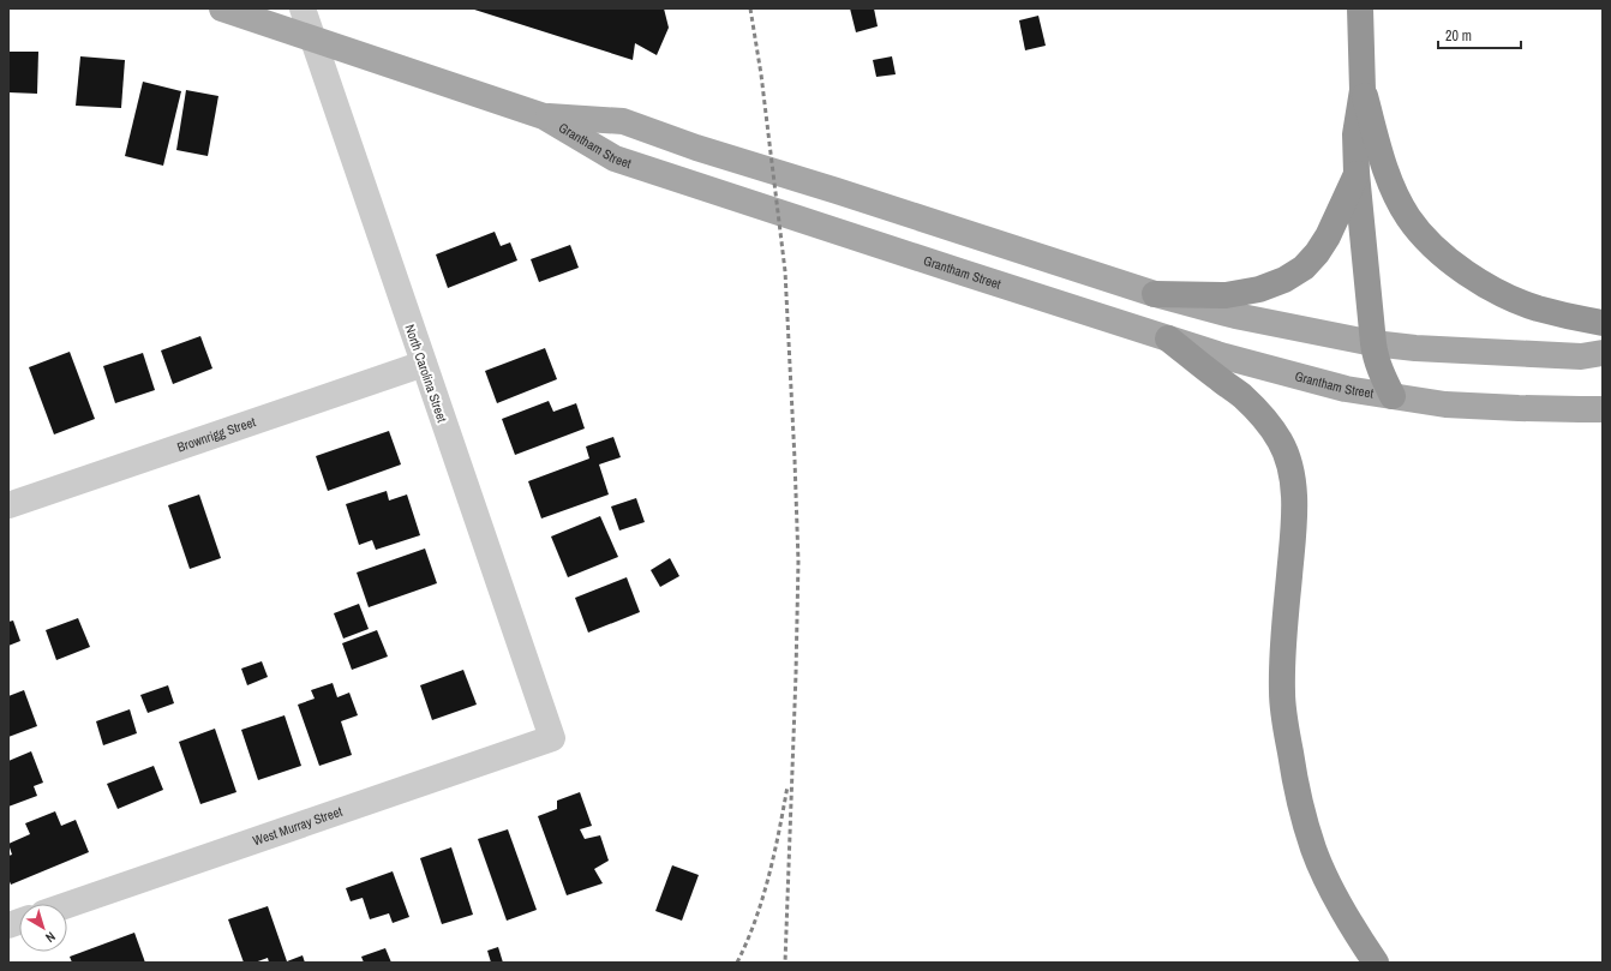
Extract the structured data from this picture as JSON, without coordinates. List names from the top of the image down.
{
  "streets": {
    "main road": ["Grantham Street"],
    "street": ["North Carolina Street", "Brownrigg Street", "West Murray Street"]
  },
  "crossings": [
    ["Grantham Street", "North Carolina Street"],
    ["North Carolina Street", "Brownrigg Street"],
    ["North Carolina Street", "West Murray Street"]
  ],
  "scale_bar": "20 m",
  "north": "bottom right"
}
